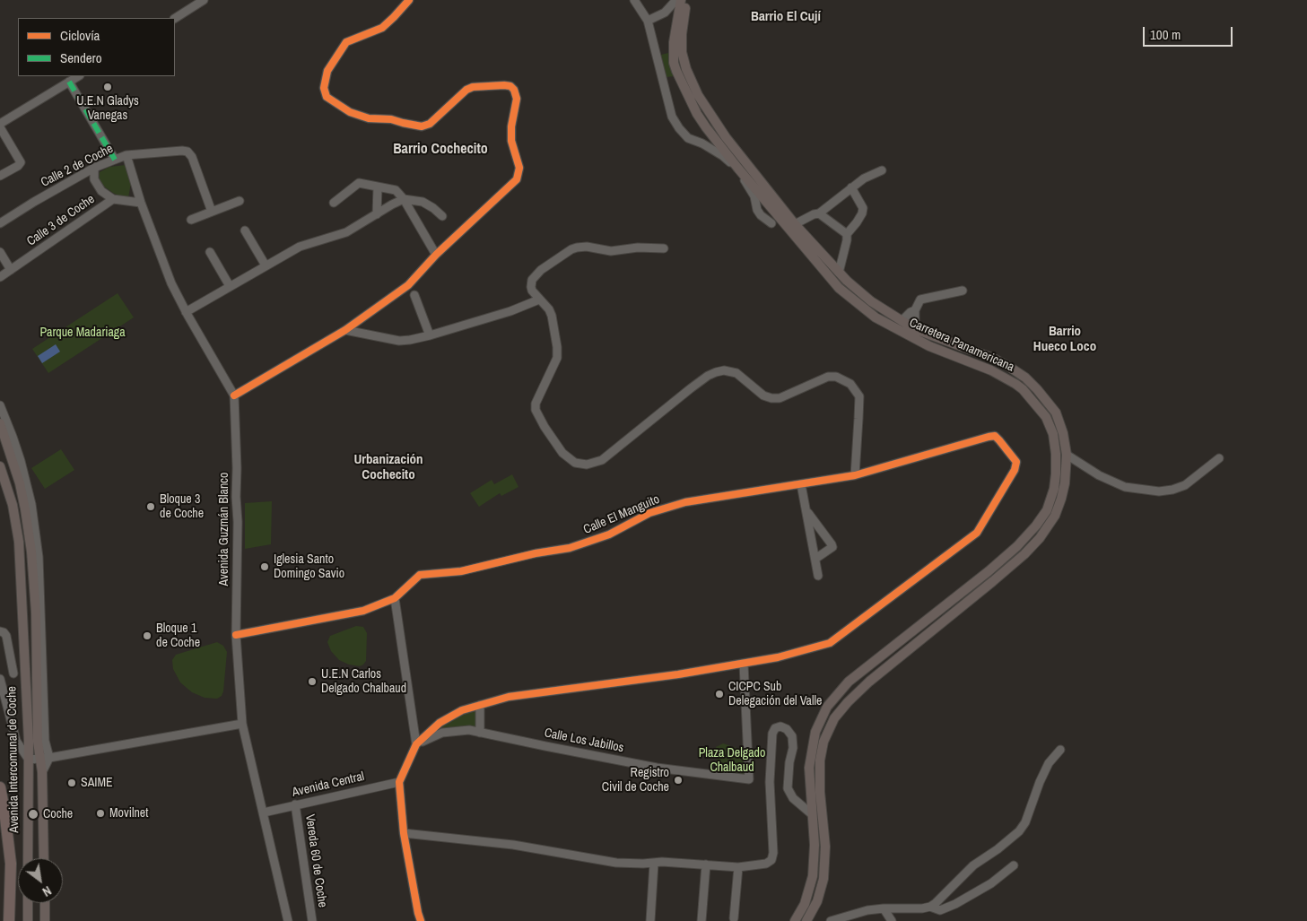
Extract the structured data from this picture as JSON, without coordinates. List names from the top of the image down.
{
  "streets": {
    "main road": ["Carretera Panamericana", "Avenida Intercomunal de Coche"],
    "street": [
      "Calle 2 de Coche",
      "Calle 3 de Coche",
      "Calle El Manguito",
      "Avenida Guzmán Blanco",
      "Calle Los Jabillos",
      "Avenida Central",
      "Vereda 60 de Coche"
    ]
  },
  "crossings": [
    ["Calle 2 de Coche", "Avenida Guzmán Blanco"],
    ["Calle 3 de Coche", "Avenida Guzmán Blanco"],
    ["Calle El Manguito", "Avenida Guzmán Blanco"],
    ["Calle El Manguito", "Calle Los Jabillos"],
    ["Avenida Guzmán Blanco", "Avenida Central"],
    ["Avenida Central", "Vereda 60 de Coche"]
  ],
  "districts": [
    "Barrio El Cují",
    "Barrio Cochecito",
    "Barrio Hueco Loco",
    "Urbanización Cochecito"
  ],
  "parks": ["Parque Madariaga", "Plaza Delgado Chalbaud"],
  "places": [
    "U.E.N Gladys Vanegas",
    "Bloque 3 de Coche",
    "Iglesia Santo Domingo Savio",
    "Bloque 1 de Coche",
    "U.E.N Carlos Delgado Chalbaud",
    "CICPC Sub Delegación del Valle",
    "Registro Civil de Coche",
    "SAIME",
    "Movilnet",
    "Coche"
  ],
  "legend": ["Ciclovía", "Sendero"],
  "scale_bar": "100 m",
  "north": "bottom right"
}
